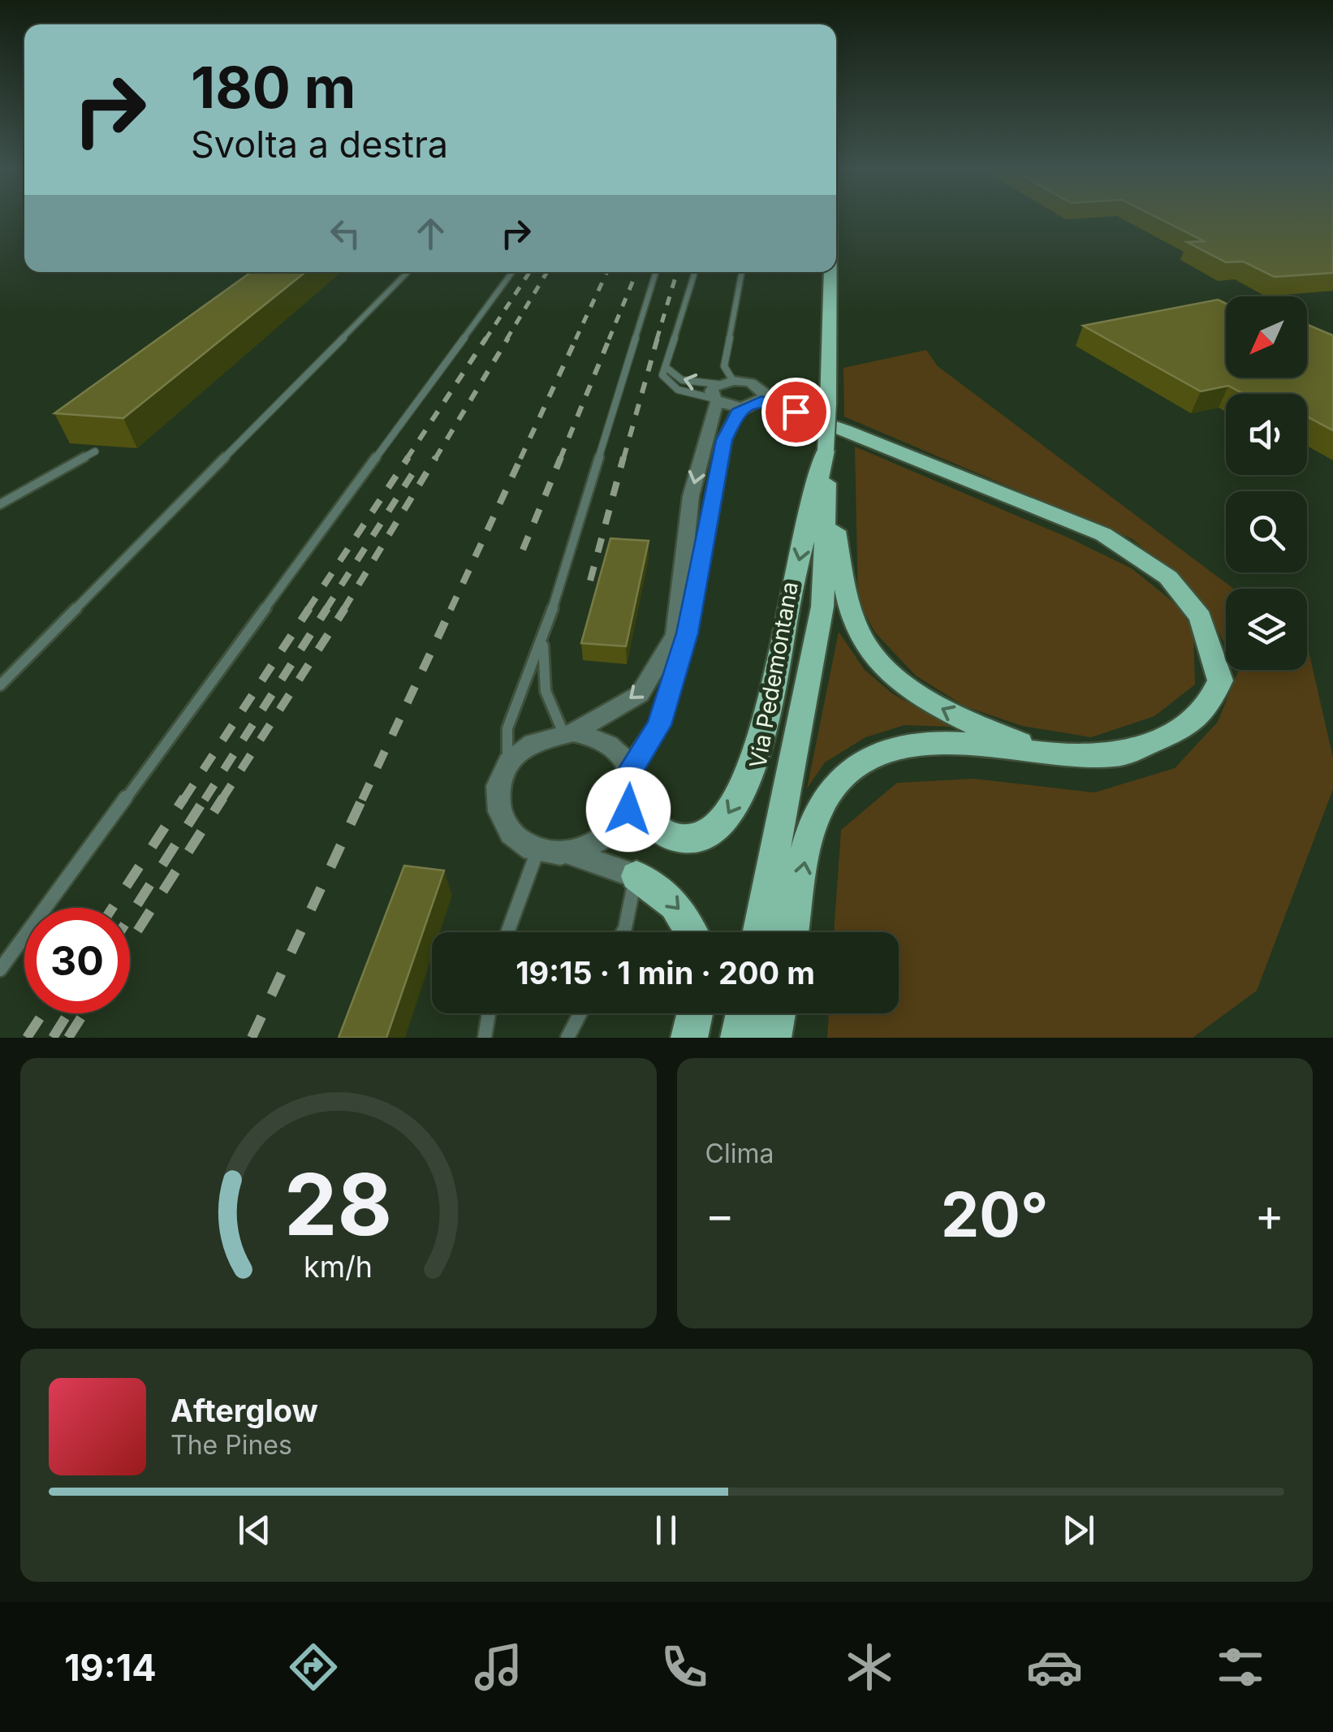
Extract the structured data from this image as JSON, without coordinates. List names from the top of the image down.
{
  "streets": {
    "main road": ["Via Pedemontana"]
  },
  "north": "bottom left",
  "page": {
    "turn": ["180 m", "Svolta a destra"],
    "limit": "30",
    "trip": "19:15 · 1 min · 200 m",
    "tile": "Clima",
    "heat": ["−", "20°", "+"],
    "song": ["Afterglow", "The Pines"],
    "tabs": "19:14",
    "gauge": ["28", "km/h"]
  }
}
